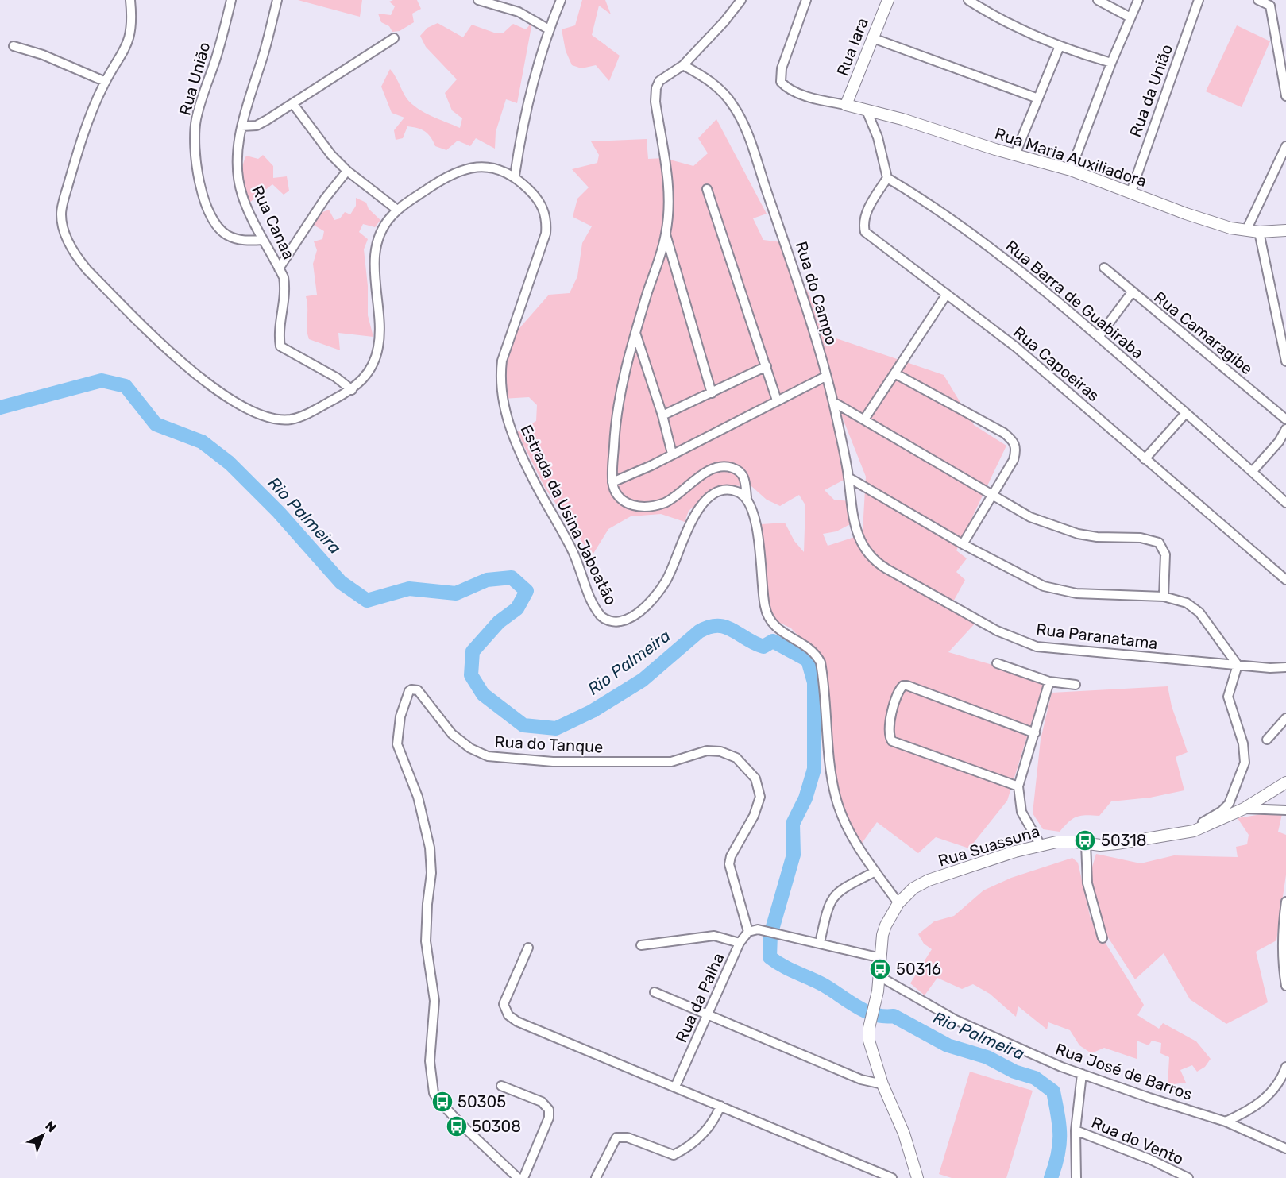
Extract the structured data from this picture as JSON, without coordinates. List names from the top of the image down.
{
  "streets": {
    "street": [
      "Rua Iara",
      "Rua União",
      "Rua da União",
      "Rua Maria Auxiliadora",
      "Rua Canaa",
      "Rua do Campo",
      "Rua Barra de Guabiraba",
      "Rua Camaragibe",
      "Rua Capoeiras",
      "Estrada da Usina Jaboatão",
      "Rua Paranatama",
      "Rua do Tanque",
      "Rua Suassuna",
      "Rua da Palha",
      "Rua José de Barros",
      "Rua do Vento"
    ]
  },
  "crossings": [
    ["Rua Iara", "Rua Maria Auxiliadora"],
    ["Rua União", "Rua Canaa"],
    ["Rua da União", "Rua Maria Auxiliadora"],
    ["Rua Canaa", "Estrada da Usina Jaboatão"],
    ["Rua do Campo", "Rua Paranatama"],
    ["Rua Barra de Guabiraba", "Rua Capoeiras"],
    ["Rua do Tanque", "Rua da Palha"],
    ["Rua Suassuna", "Rua José de Barros"]
  ],
  "water": ["Rio Palmeira"],
  "places": {
    "bus stop": [
      "50318",
      "50316",
      "50305",
      "50308"
    ]
  },
  "north": "top right"
}
